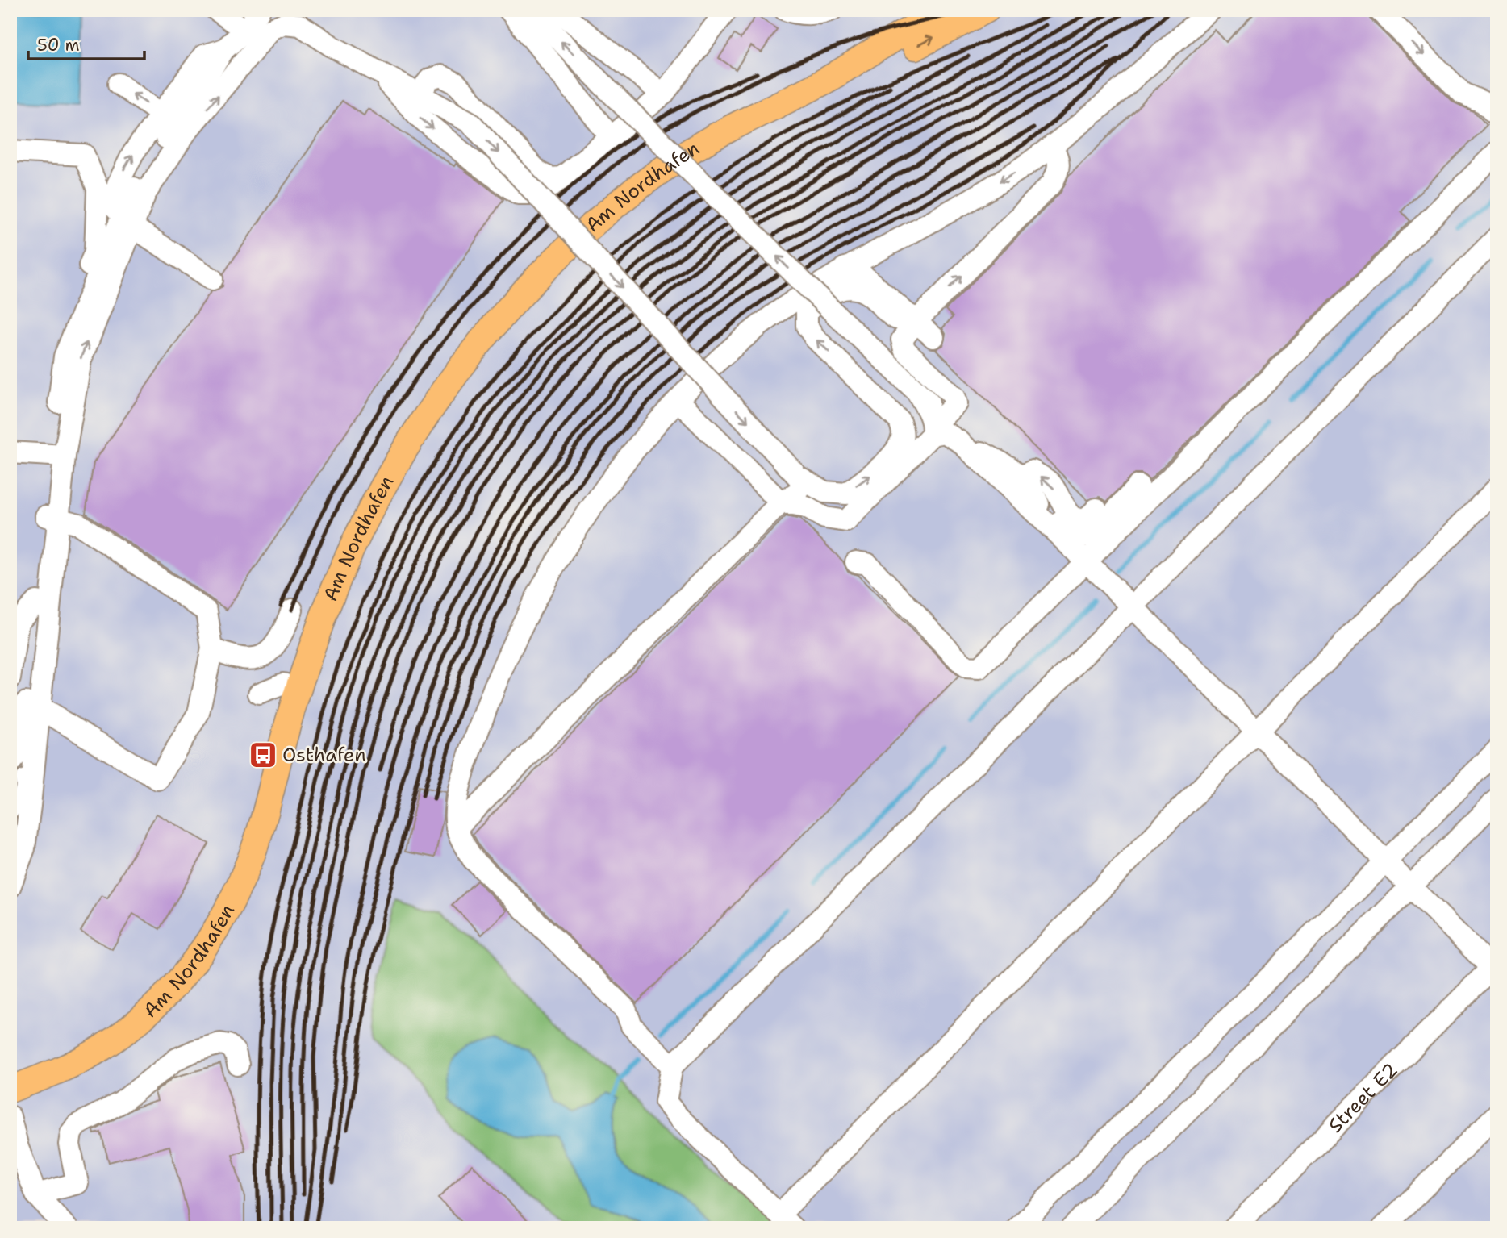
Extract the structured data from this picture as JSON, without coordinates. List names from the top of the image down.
{
  "streets": {
    "main road": ["Am Nordhafen"],
    "lane": ["Street E2"]
  },
  "places": {
    "bus stop": ["Osthafen"]
  },
  "scale_bar": "50 m"
}
